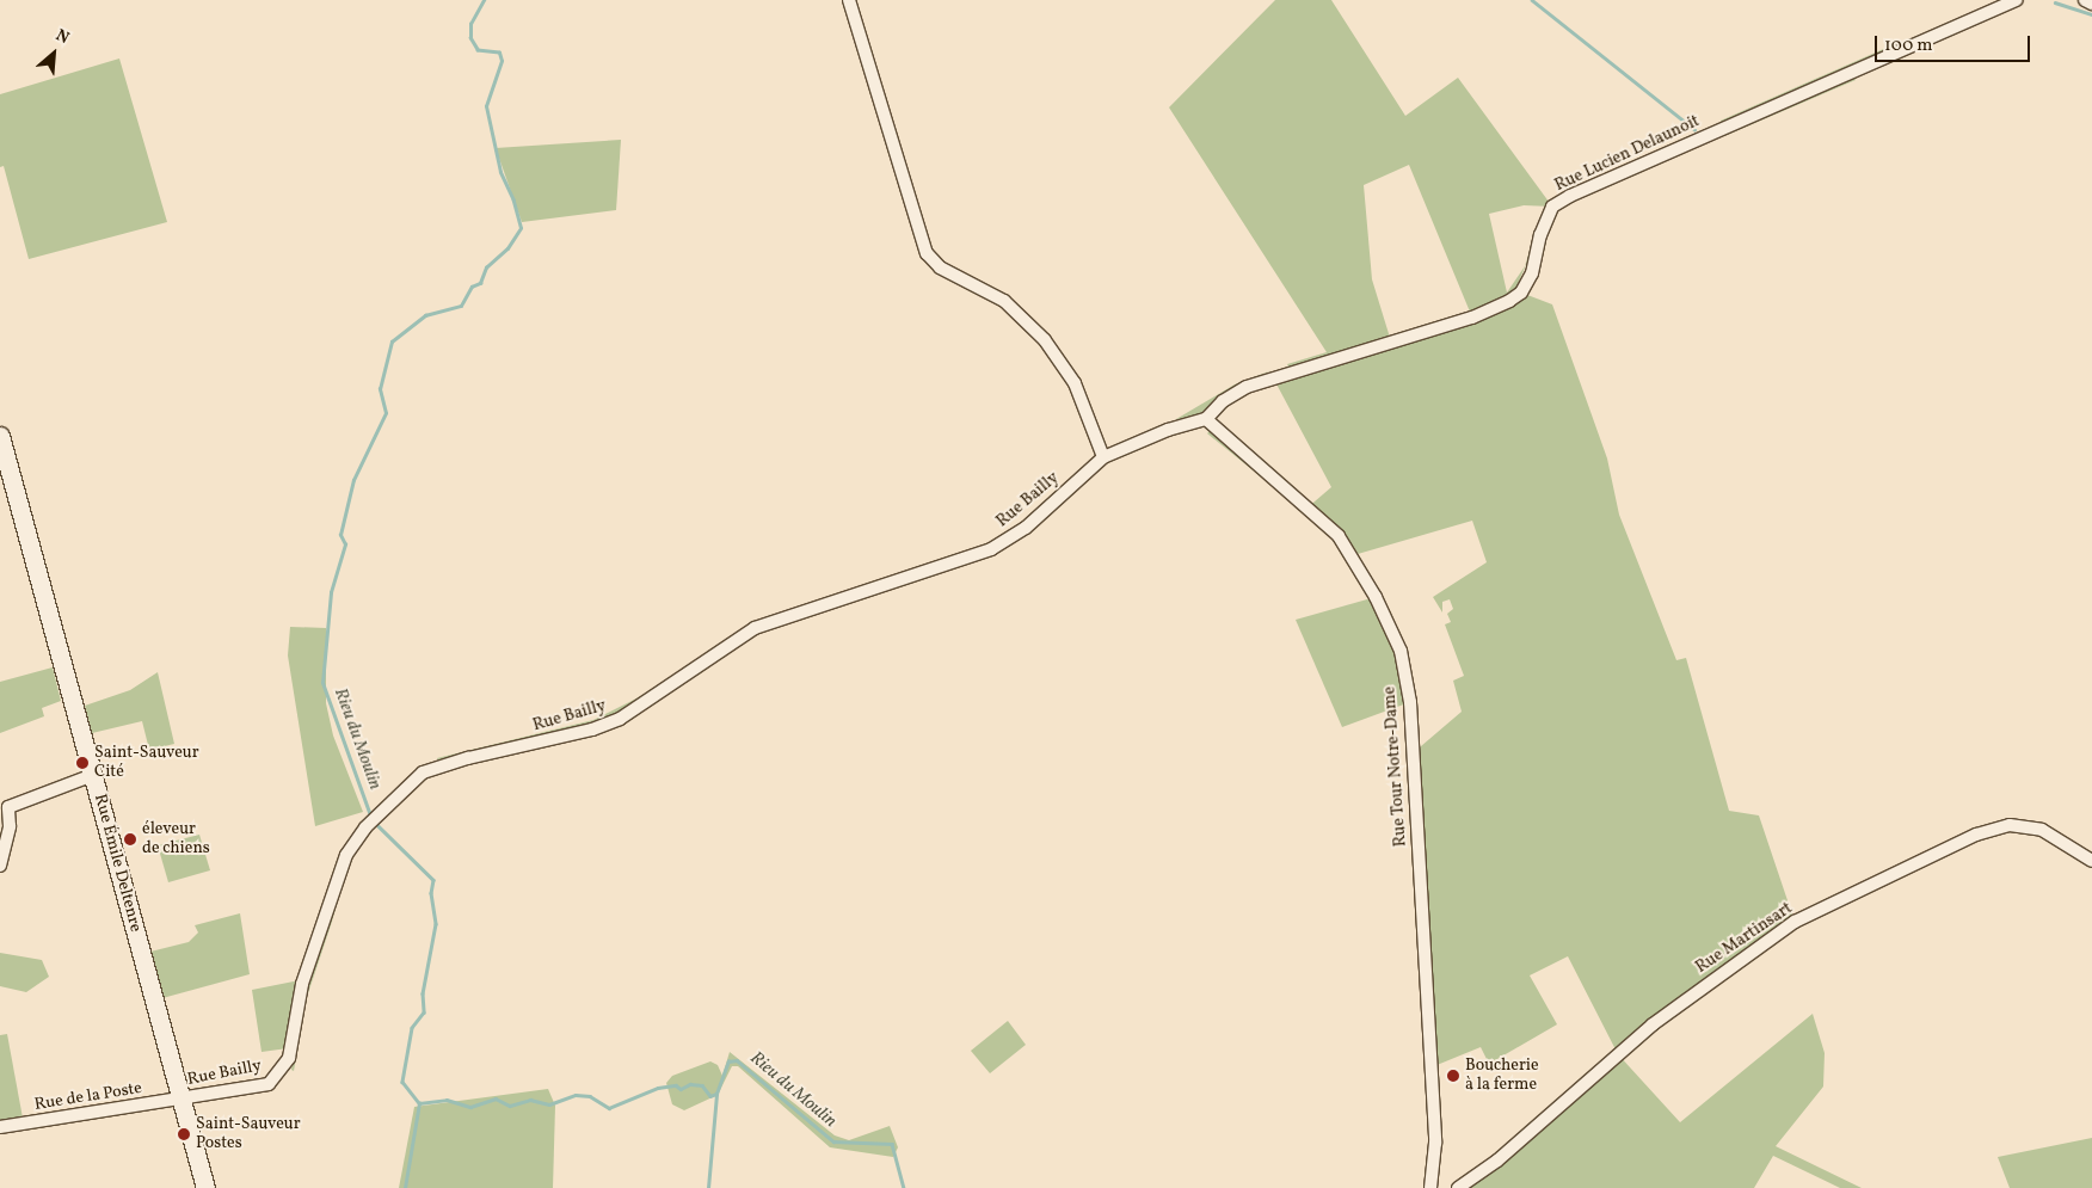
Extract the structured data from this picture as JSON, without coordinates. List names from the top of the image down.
{
  "streets": {
    "street": [
      "Rue Lucien Delaunoit",
      "Rue Bailly",
      "Rue Tour Notre-Dame",
      "Rue Émile Deltenre",
      "Rue Martinsart",
      "Rue de la Poste"
    ]
  },
  "crossings": [
    ["Rue Lucien Delaunoit", "Rue Bailly"],
    ["Rue Lucien Delaunoit", "Rue Tour Notre-Dame"],
    ["Rue Bailly", "Rue Tour Notre-Dame"],
    ["Rue Bailly", "Rue Émile Deltenre"],
    ["Rue Bailly", "Rue de la Poste"],
    ["Rue Émile Deltenre", "Rue de la Poste"]
  ],
  "water": ["Rieu du Moulin"],
  "places": [
    "Saint-Sauveur Cité",
    "éleveur de chiens",
    "Boucherie à la ferme",
    "Saint-Sauveur Postes"
  ],
  "scale_bar": "100 m",
  "north": "top right"
}
